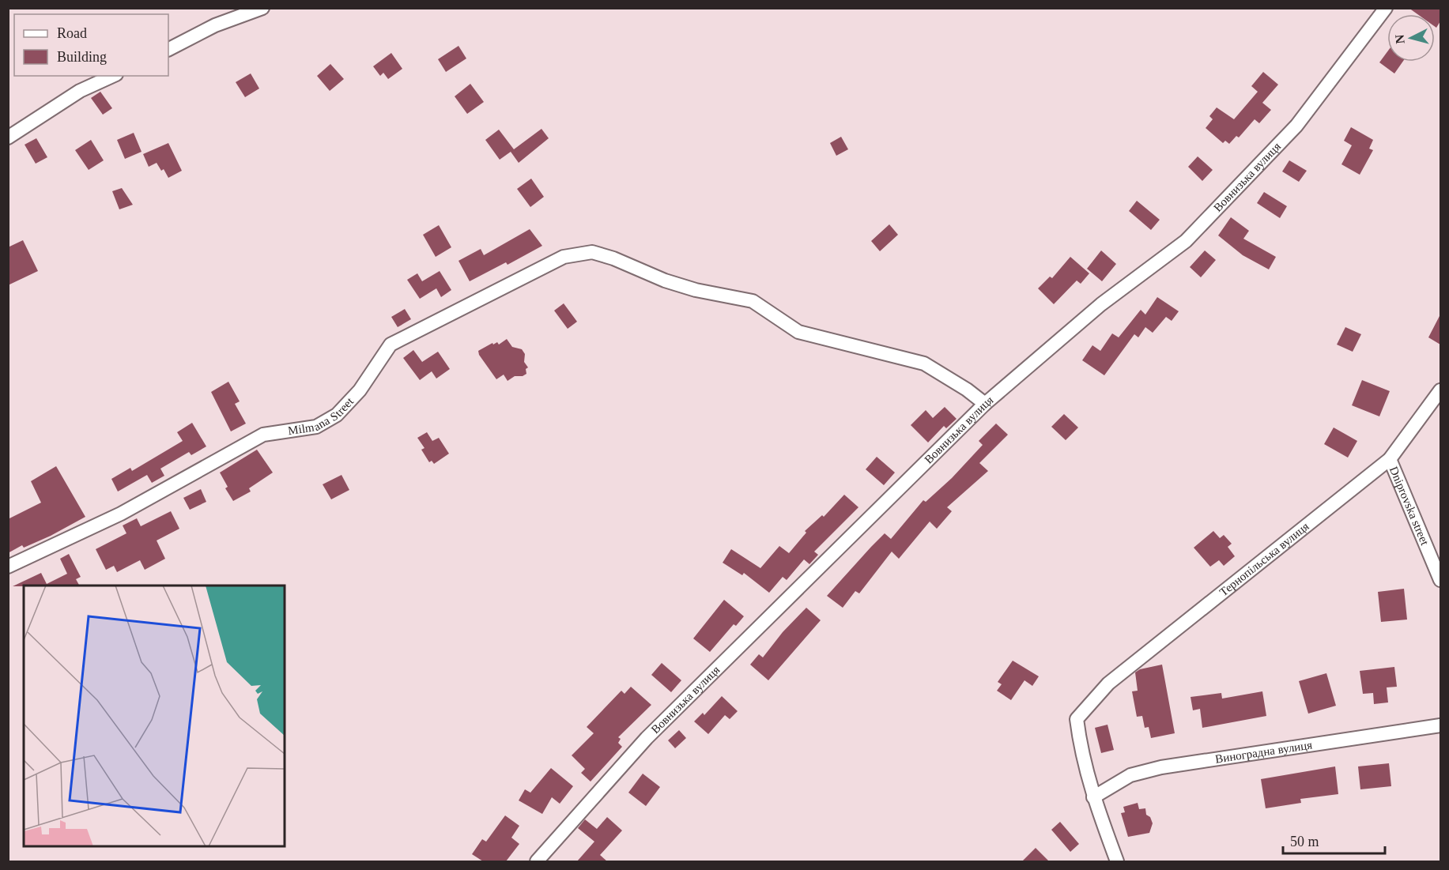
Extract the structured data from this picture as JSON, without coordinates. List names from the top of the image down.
{
  "streets": {
    "street": [
      "Вовнизька вулиця",
      "Milmana Street",
      "Dniprovska street",
      "Тернопільська вулиця",
      "Виноградна вулиця"
    ]
  },
  "crossings": [
    ["Вовнизька вулиця", "Milmana Street"],
    ["Dniprovska street", "Тернопільська вулиця"],
    ["Тернопільська вулиця", "Виноградна вулиця"]
  ],
  "legend": ["Road", "Building"],
  "scale_bar": "50 m",
  "north": "left"
}
